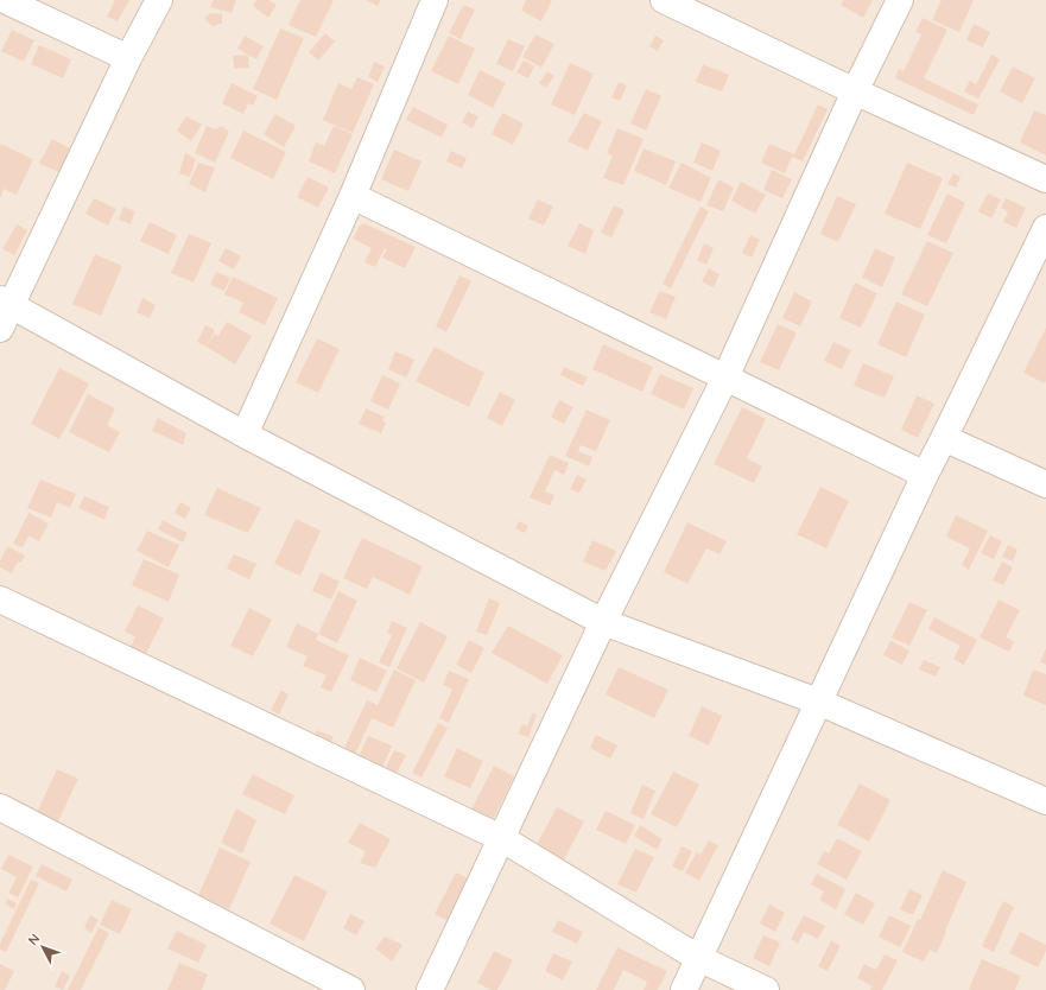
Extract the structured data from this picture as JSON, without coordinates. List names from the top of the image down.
{
  "north": "top left"
}
